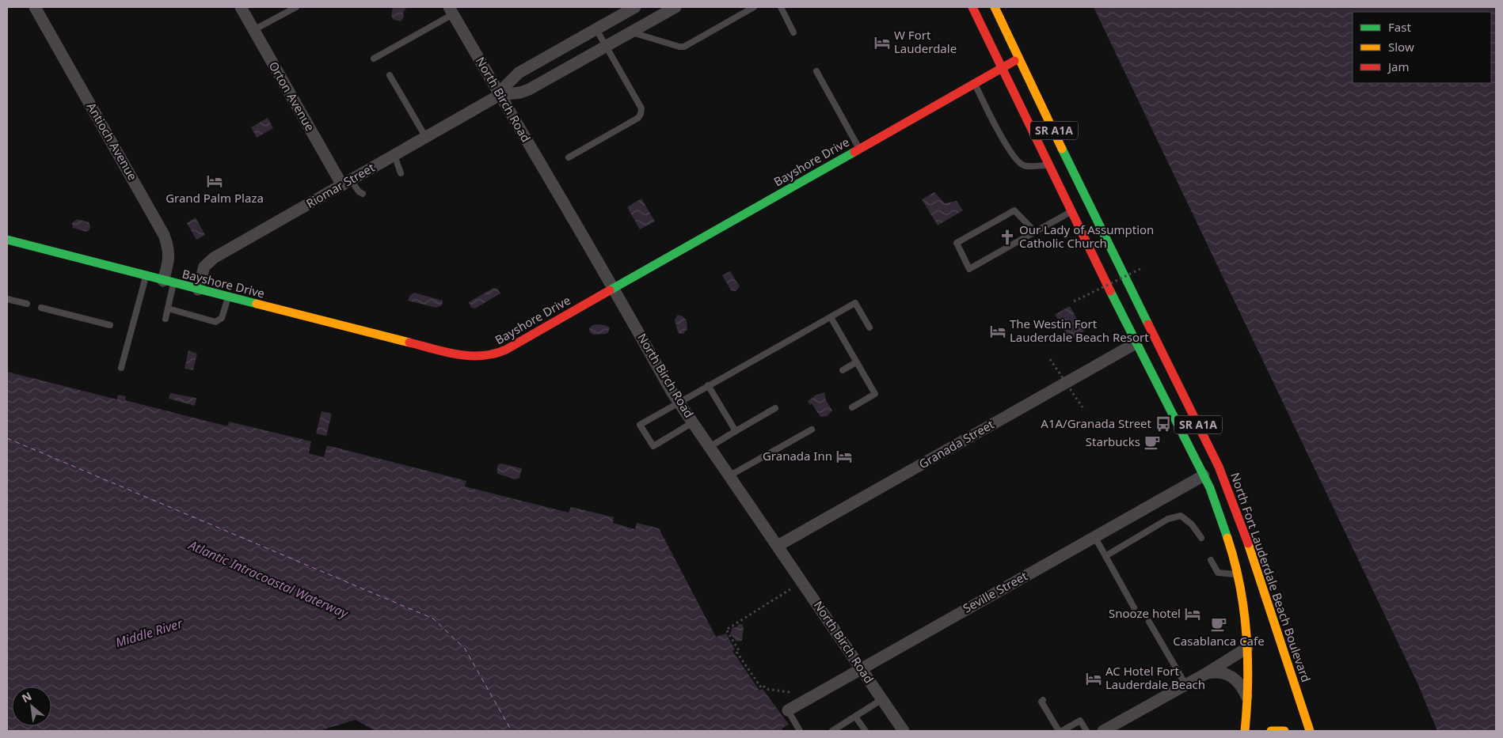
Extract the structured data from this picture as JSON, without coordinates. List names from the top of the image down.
{
  "streets": {
    "main road": ["SR A1A", "Bayshore Drive", "North Fort Lauderdale Beach Boulevard"],
    "street": [
      "Orton Avenue",
      "North Birch Road",
      "Antioch Avenue",
      "Riomar Street",
      "Granada Street",
      "Seville Street"
    ]
  },
  "crossings": [
    ["Orton Avenue", "Riomar Street"],
    ["North Birch Road", "Bayshore Drive"],
    ["North Birch Road", "Riomar Street"],
    ["North Birch Road", "Granada Street"],
    ["North Birch Road", "Seville Street"],
    ["SR A1A", "North Fort Lauderdale Beach Boulevard"],
    ["Antioch Avenue", "Bayshore Drive"],
    ["Bayshore Drive", "Riomar Street"],
    ["Bayshore Drive", "North Fort Lauderdale Beach Boulevard"],
    ["Granada Street", "North Fort Lauderdale Beach Boulevard"],
    ["North Fort Lauderdale Beach Boulevard", "Seville Street"]
  ],
  "water": ["Atlantic Intracoastal Waterway", "Middle River"],
  "places": {
    "hotel": [
      "W Fort Lauderdale",
      "Grand Palm Plaza",
      "The Westin Fort Lauderdale Beach Resort",
      "Granada Inn",
      "Snooze hotel",
      "AC Hotel Fort Lauderdale Beach"
    ],
    "church": ["Our Lady of Assumption Catholic Church"],
    "bus stop": ["A1A/Granada Street"],
    "cafe": ["Starbucks", "Casablanca Cafe"]
  },
  "legend": ["Fast", "Slow", "Jam"],
  "north": "top left"
}
